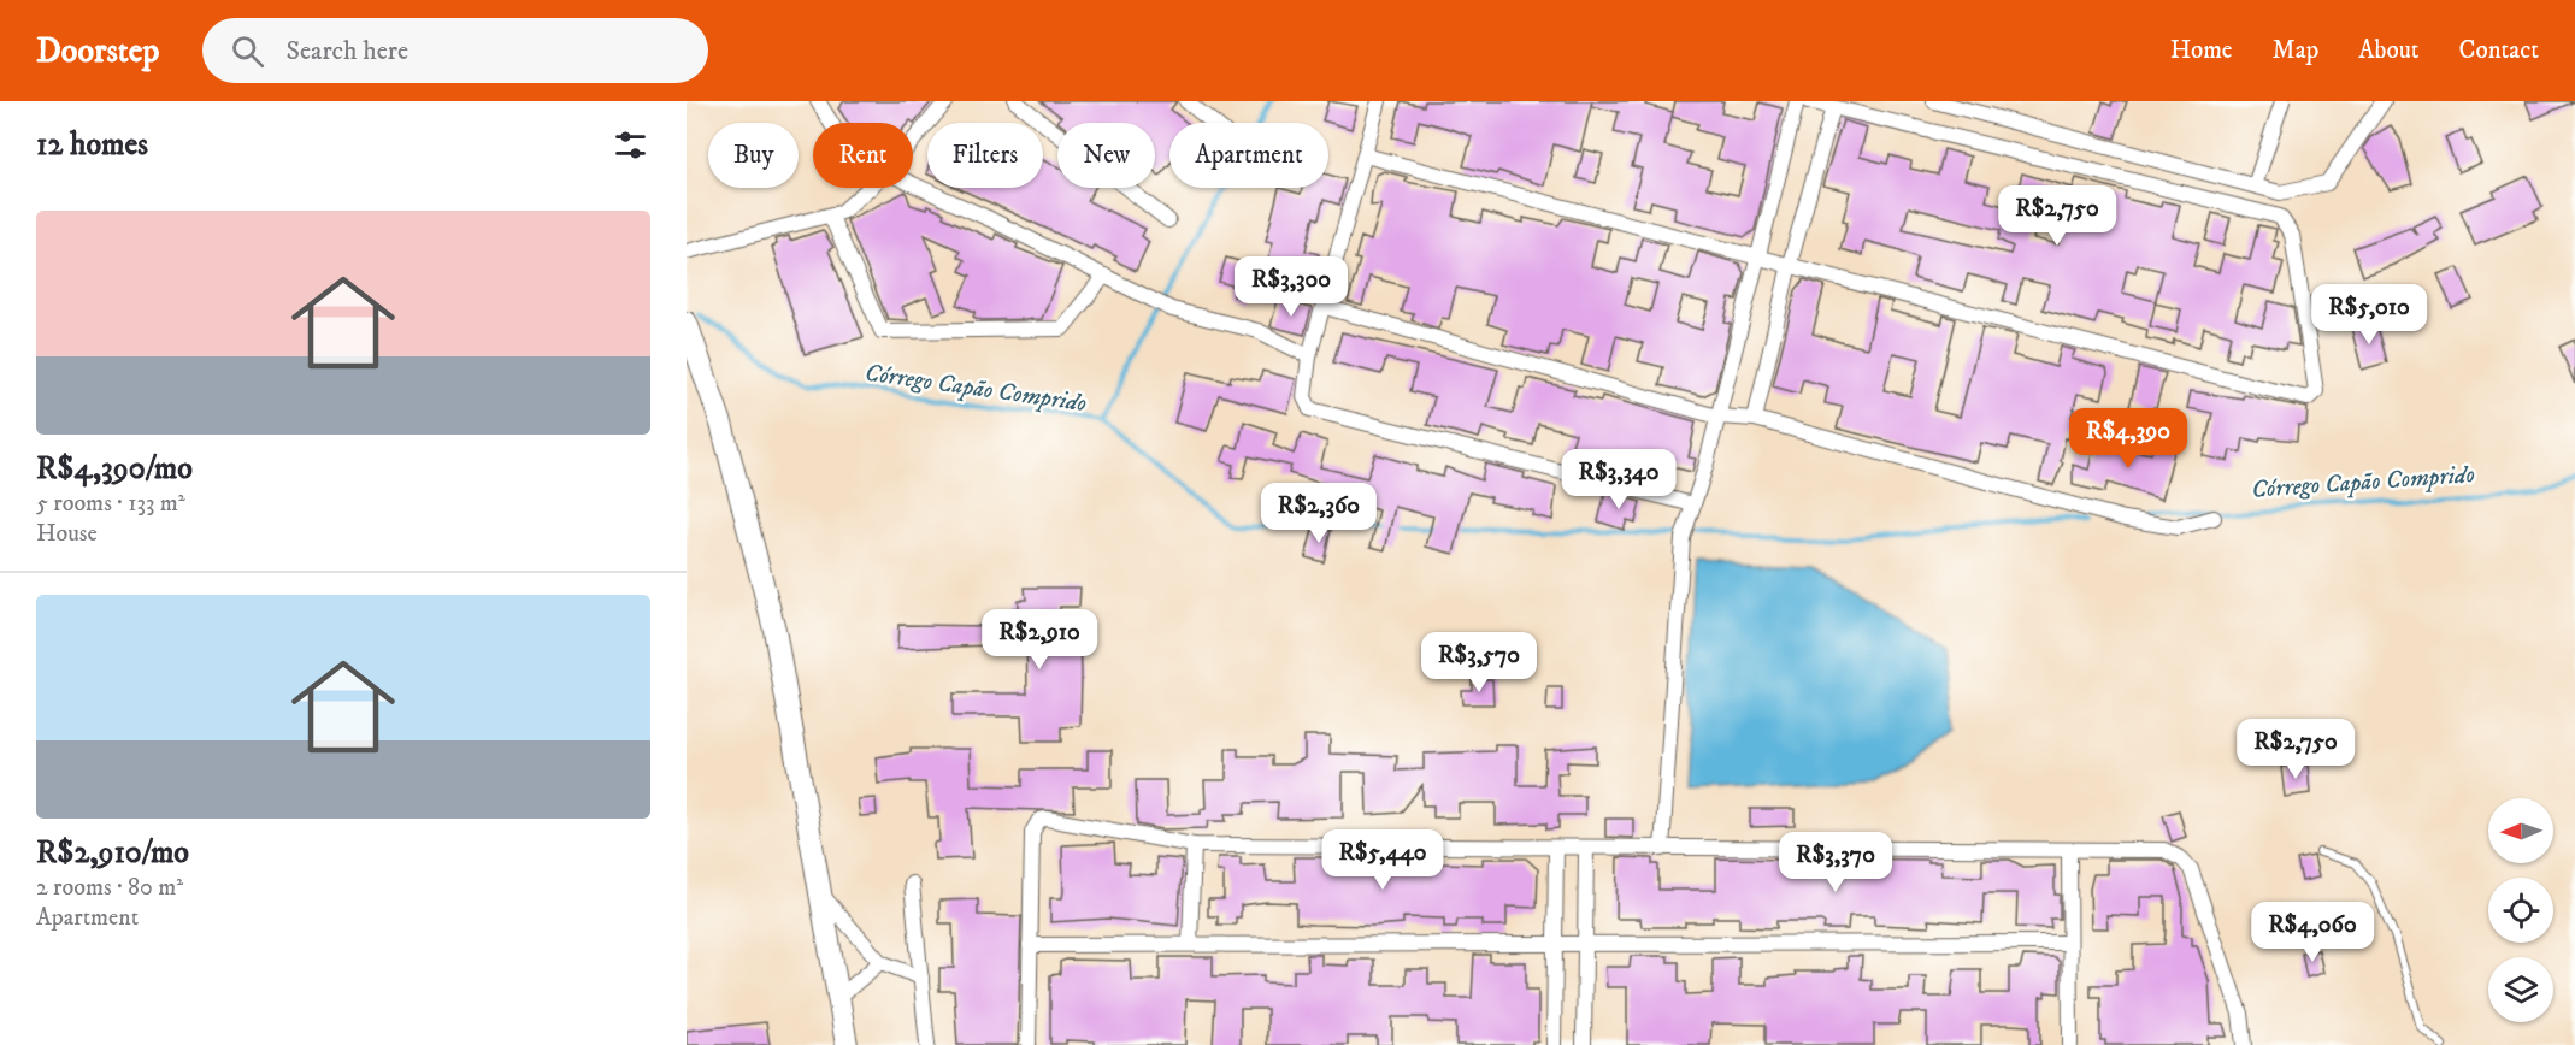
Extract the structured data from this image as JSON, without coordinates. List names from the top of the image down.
{
  "water": ["Córrego Capão Comprido"],
  "north": "left",
  "page": {
    "header": "Doorstep",
    "search": "Search here",
    "nav": [
      "Home",
      "Map",
      "About",
      "Contact"
    ],
    "heading": "12 homes",
    "chip": [
      "Buy",
      "Rent",
      "Filters",
      "New",
      "Apartment"
    ],
    "price": [
      "R$2,750",
      "R$3,300",
      "R$5,010",
      "R$4,390",
      "R$3,340",
      "R$2,360",
      "R$2,910",
      "R$3,570",
      "R$2,750",
      "R$5,440",
      "R$3,370",
      "R$4,060"
    ],
    "list": [
      {
        "name": "R$4,390/mo",
        "note": "5 rooms · 133 m² · House"
      },
      {
        "name": "R$2,910/mo",
        "note": "2 rooms · 80 m² · Apartment"
      }
    ]
  }
}
